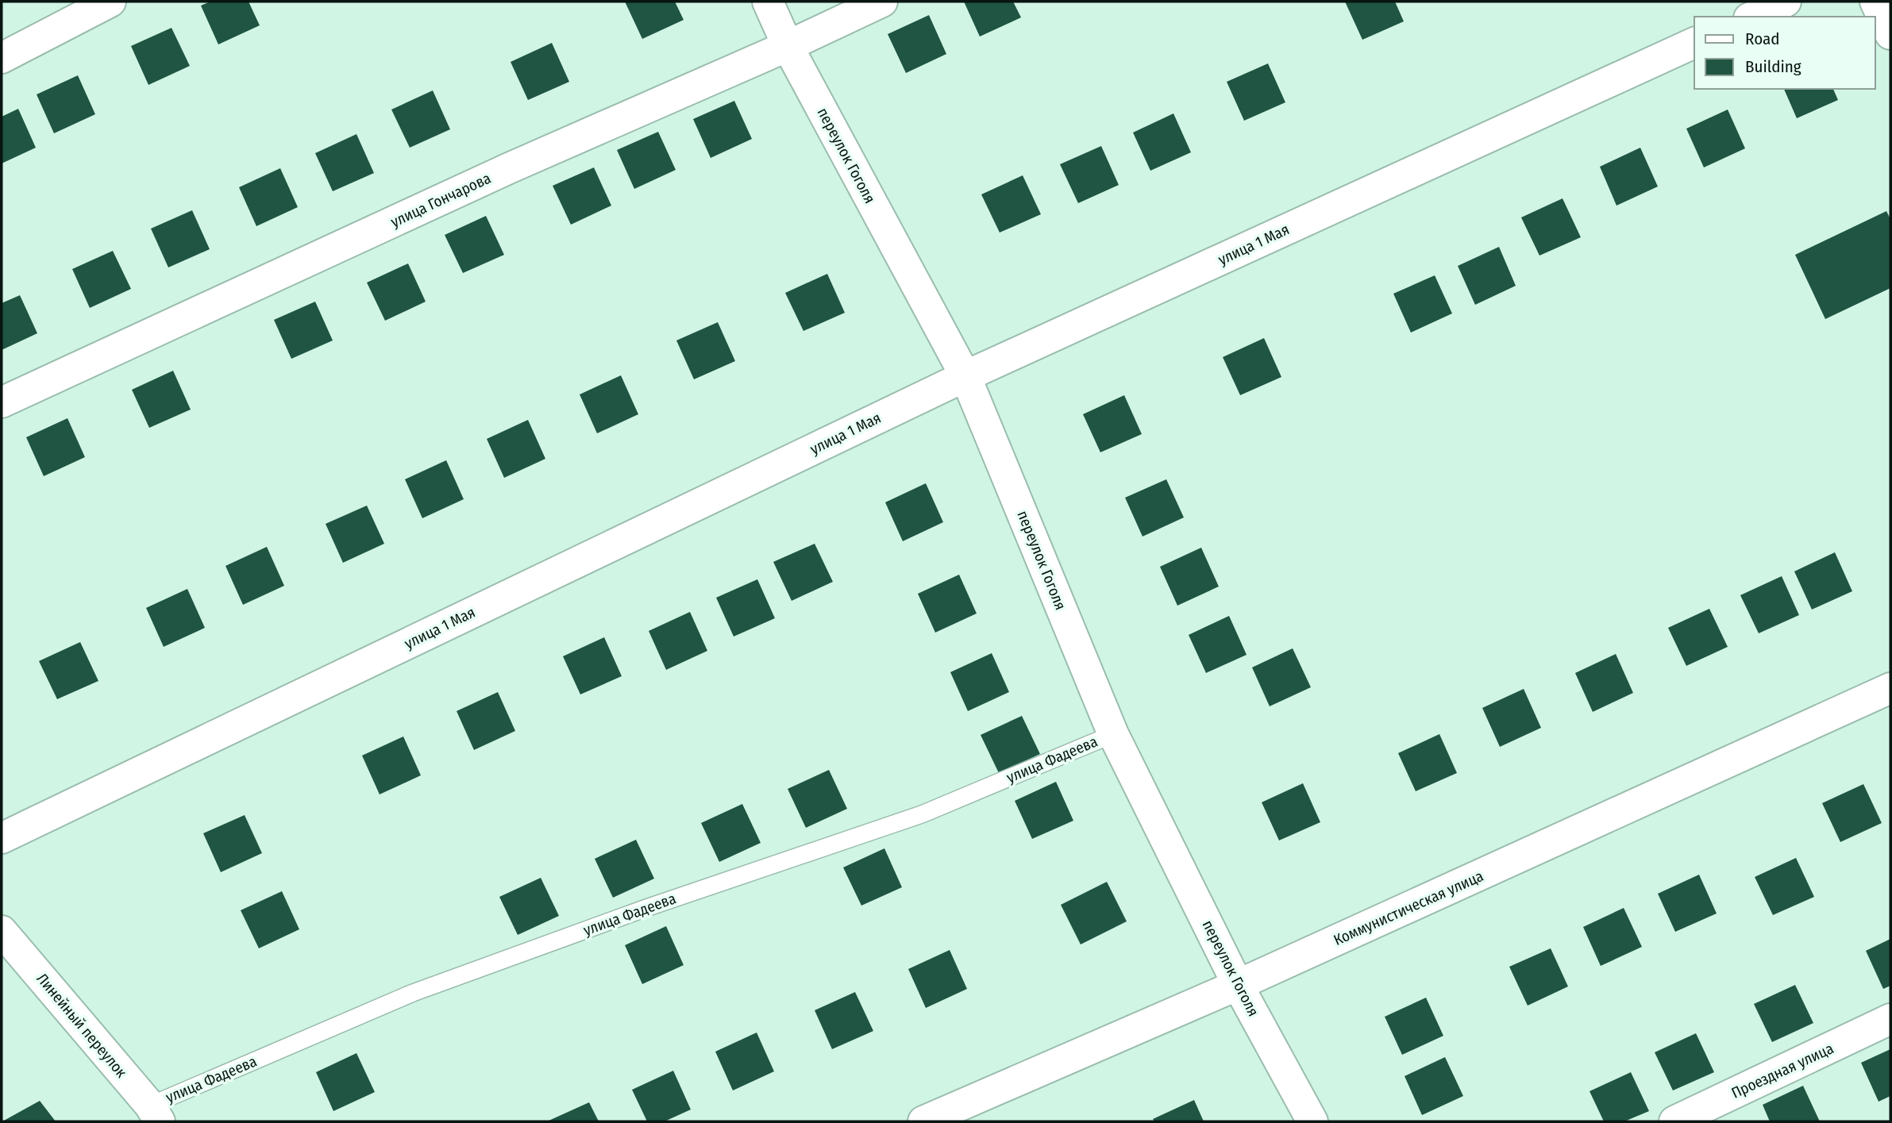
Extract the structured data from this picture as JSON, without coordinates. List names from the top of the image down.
{
  "streets": {
    "street": [
      "переулок Гоголя",
      "улица Гончарова",
      "улица 1 Мая",
      "Коммунистическая улица",
      "Линейный переулок",
      "Проездная улица"
    ],
    "lane": ["улица Фадеева"]
  },
  "crossings": [
    ["переулок Гоголя", "улица Гончарова"],
    ["переулок Гоголя", "улица 1 Мая"],
    ["переулок Гоголя", "улица Фадеева"],
    ["переулок Гоголя", "Коммунистическая улица"],
    ["улица Фадеева", "Линейный переулок"]
  ],
  "legend": ["Road", "Building"]
}
